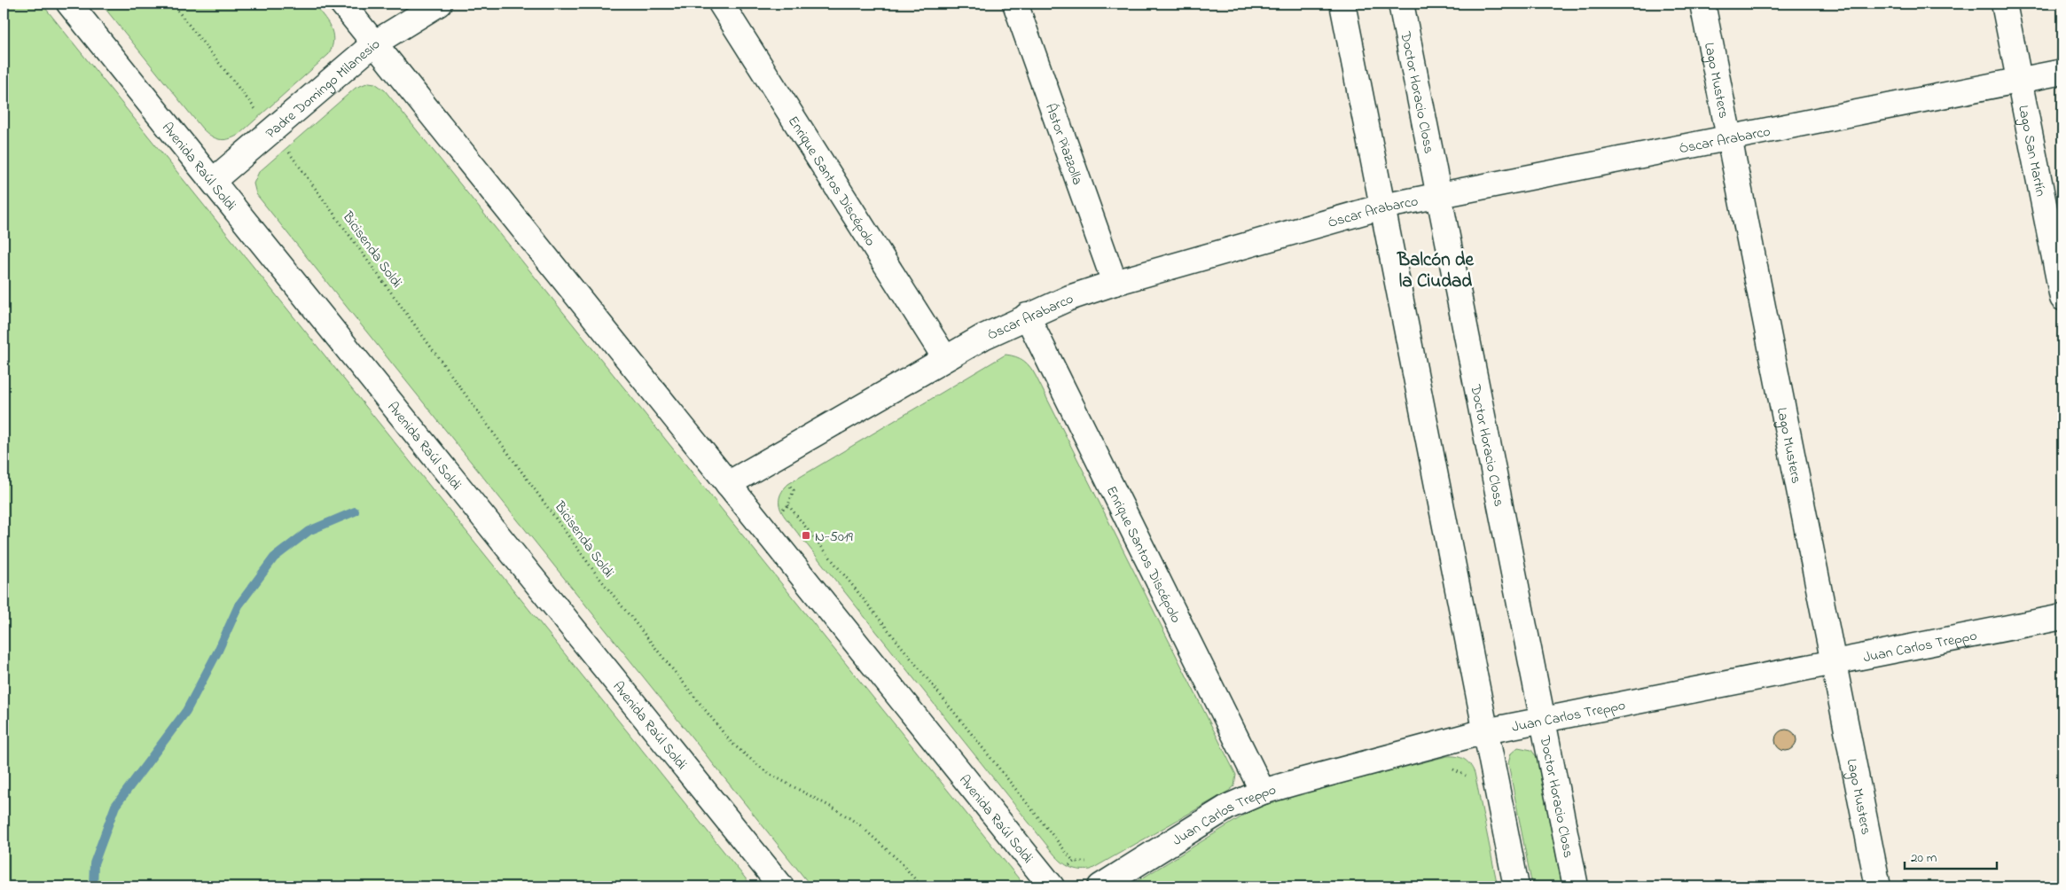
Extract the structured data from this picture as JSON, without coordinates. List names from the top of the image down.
{
  "streets": {
    "street": [
      "Lago Musters",
      "Padre Domingo Milanesio",
      "Doctor Horacio Closs",
      "Óscar Arabarco",
      "Ástor Piazzolla",
      "Lago San Martín",
      "Avenida Raúl Soldi",
      "Enrique Santos Discépolo",
      "Juan Carlos Treppo"
    ],
    "path": ["Bicisenda Soldi"]
  },
  "crossings": [
    ["Lago Musters", "Óscar Arabarco"],
    ["Lago Musters", "Juan Carlos Treppo"],
    ["Padre Domingo Milanesio", "Avenida Raúl Soldi"],
    ["Doctor Horacio Closs", "Óscar Arabarco"],
    ["Doctor Horacio Closs", "Juan Carlos Treppo"],
    ["Óscar Arabarco", "Ástor Piazzolla"],
    ["Óscar Arabarco", "Lago San Martín"],
    ["Óscar Arabarco", "Avenida Raúl Soldi"],
    ["Óscar Arabarco", "Enrique Santos Discépolo"],
    ["Enrique Santos Discépolo", "Juan Carlos Treppo"]
  ],
  "districts": ["Balcón de la Ciudad"],
  "places": {
    "transit": ["N-5019"]
  },
  "scale_bar": "20 m"
}
